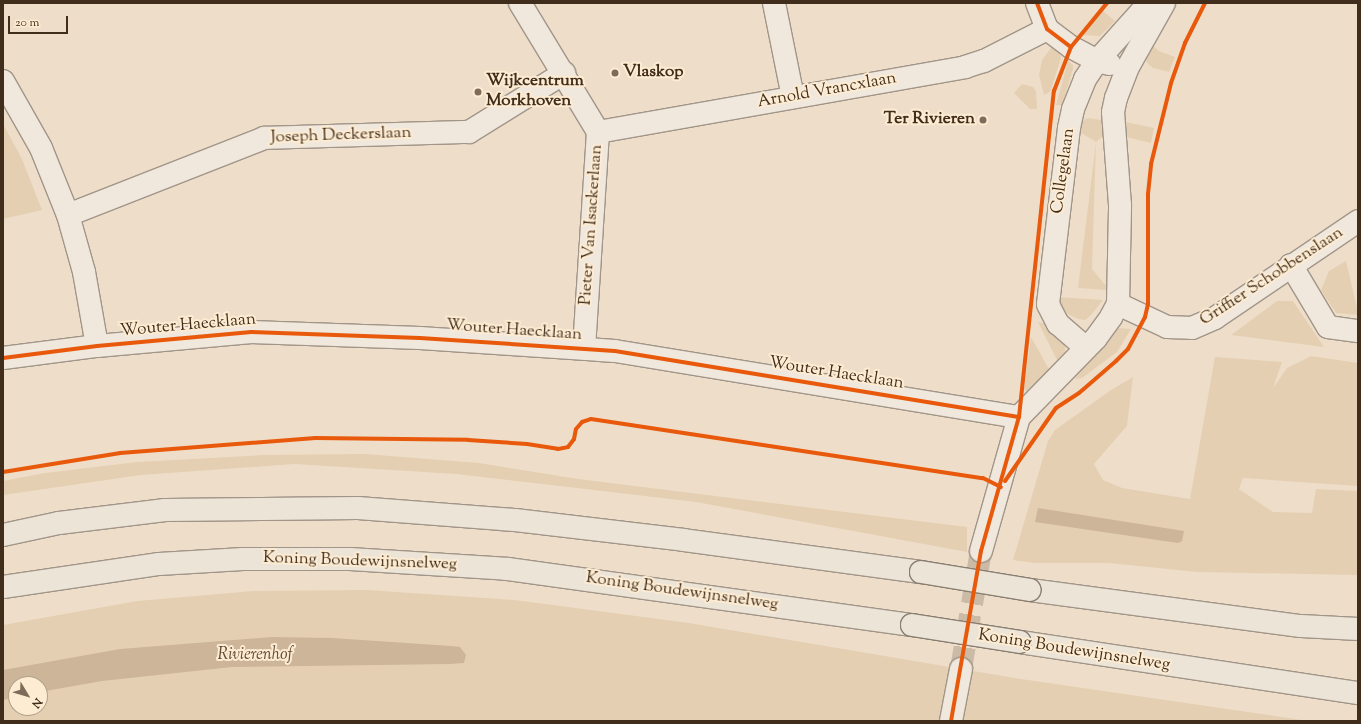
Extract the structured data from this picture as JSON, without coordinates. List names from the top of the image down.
{
  "streets": {
    "highway": ["Koning Boudewijnsnelweg"],
    "street": [
      "Arnold Vrancxlaan",
      "Joseph Deckerslaan",
      "Collegelaan",
      "Pieter Van Isackerlaan",
      "Griffier Schobbenslaan",
      "Wouter Haecklaan"
    ]
  },
  "crossings": [
    ["Arnold Vrancxlaan", "Pieter Van Isackerlaan"],
    ["Joseph Deckerslaan", "Pieter Van Isackerlaan"],
    ["Pieter Van Isackerlaan", "Wouter Haecklaan"]
  ],
  "parks": ["Rivierenhof"],
  "places": ["Vlaskop", "Wijkcentrum Morkhoven", "Ter Rivieren"],
  "scale_bar": "20 m",
  "north": "bottom right"
}
